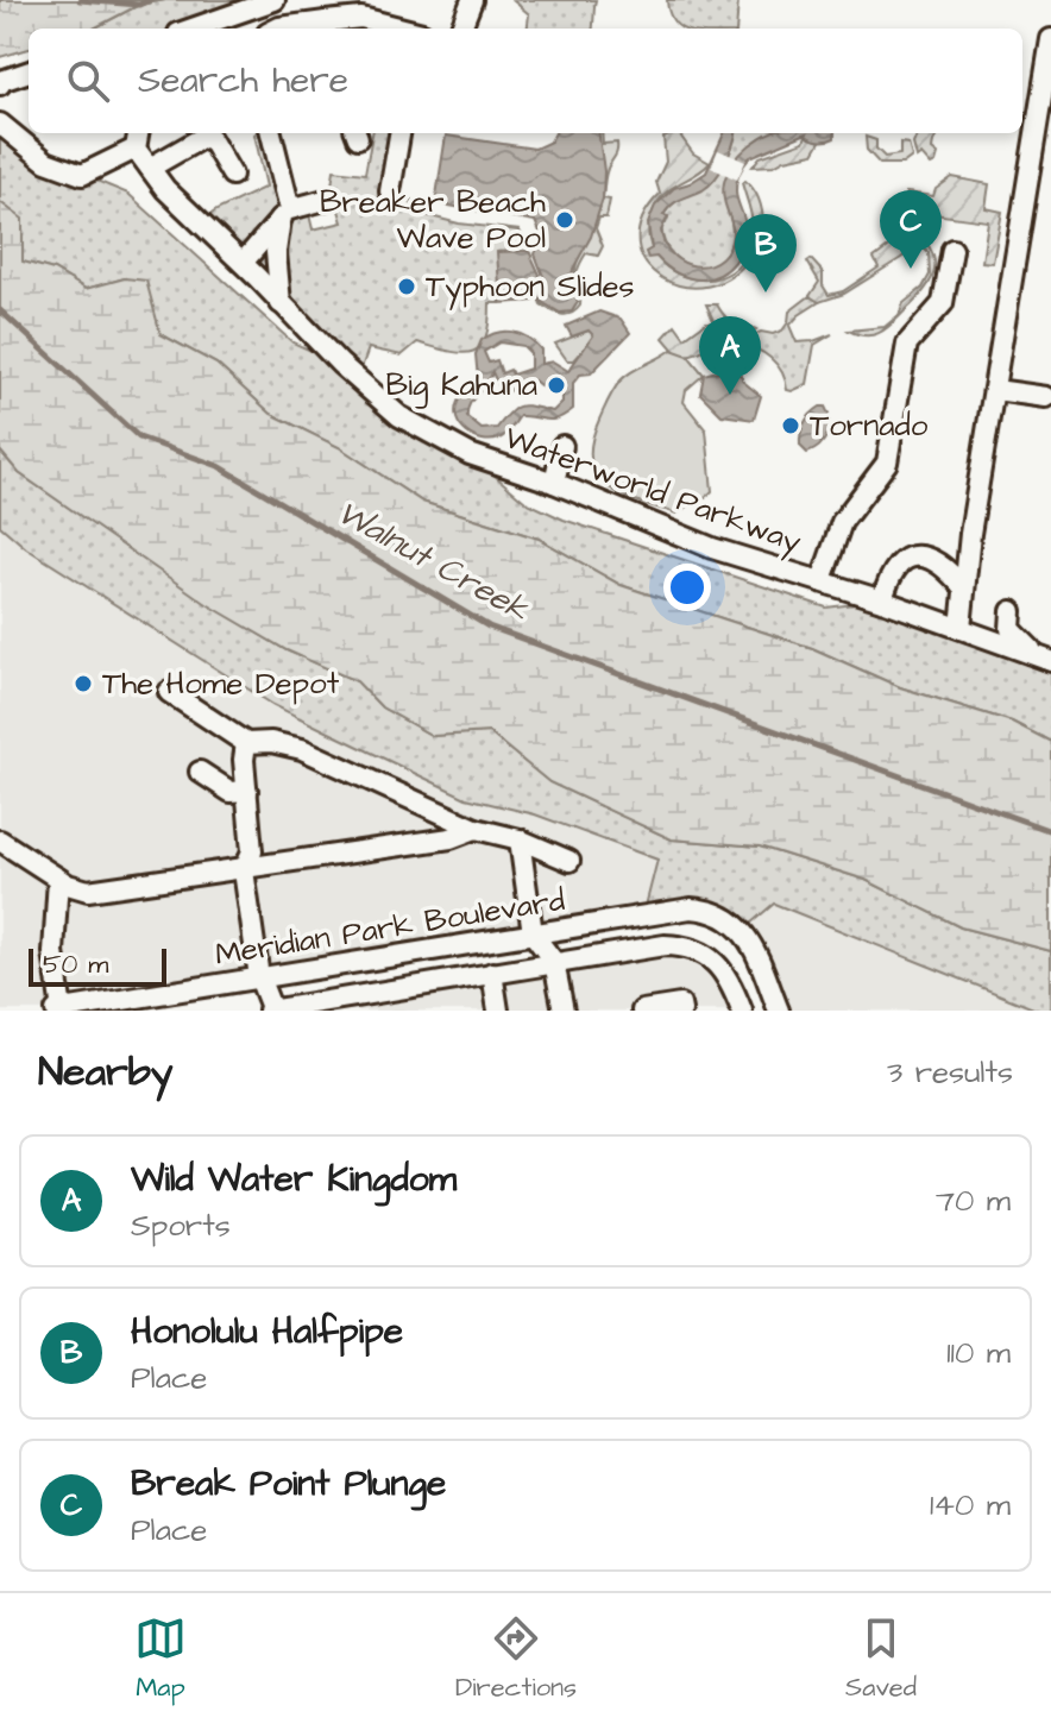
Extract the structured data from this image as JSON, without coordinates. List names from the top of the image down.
{
  "streets": {
    "street": ["Waterworld Parkway", "Meridian Park Boulevard"]
  },
  "water": ["Walnut Creek"],
  "places": [
    "Breaker Beach Wave Pool",
    "Typhoon Slides",
    "Big Kahuna",
    "Tornado",
    "The Home Depot"
  ],
  "scale_bar": "50 m",
  "page": {
    "search": "Search here",
    "pins": ["C", "B", "A"],
    "scale": "50 m",
    "heading": ["Nearby", "3 results"],
    "list": [
      {
        "mark": "A",
        "name": "Wild Water Kingdom",
        "note": "Sports",
        "value": "70 m"
      },
      {
        "mark": "B",
        "name": "Honolulu Halfpipe",
        "note": "Place",
        "value": "110 m"
      },
      {
        "mark": "C",
        "name": "Break Point Plunge",
        "note": "Place",
        "value": "140 m"
      }
    ],
    "nav": ["Map", "Directions", "Saved"]
  }
}
